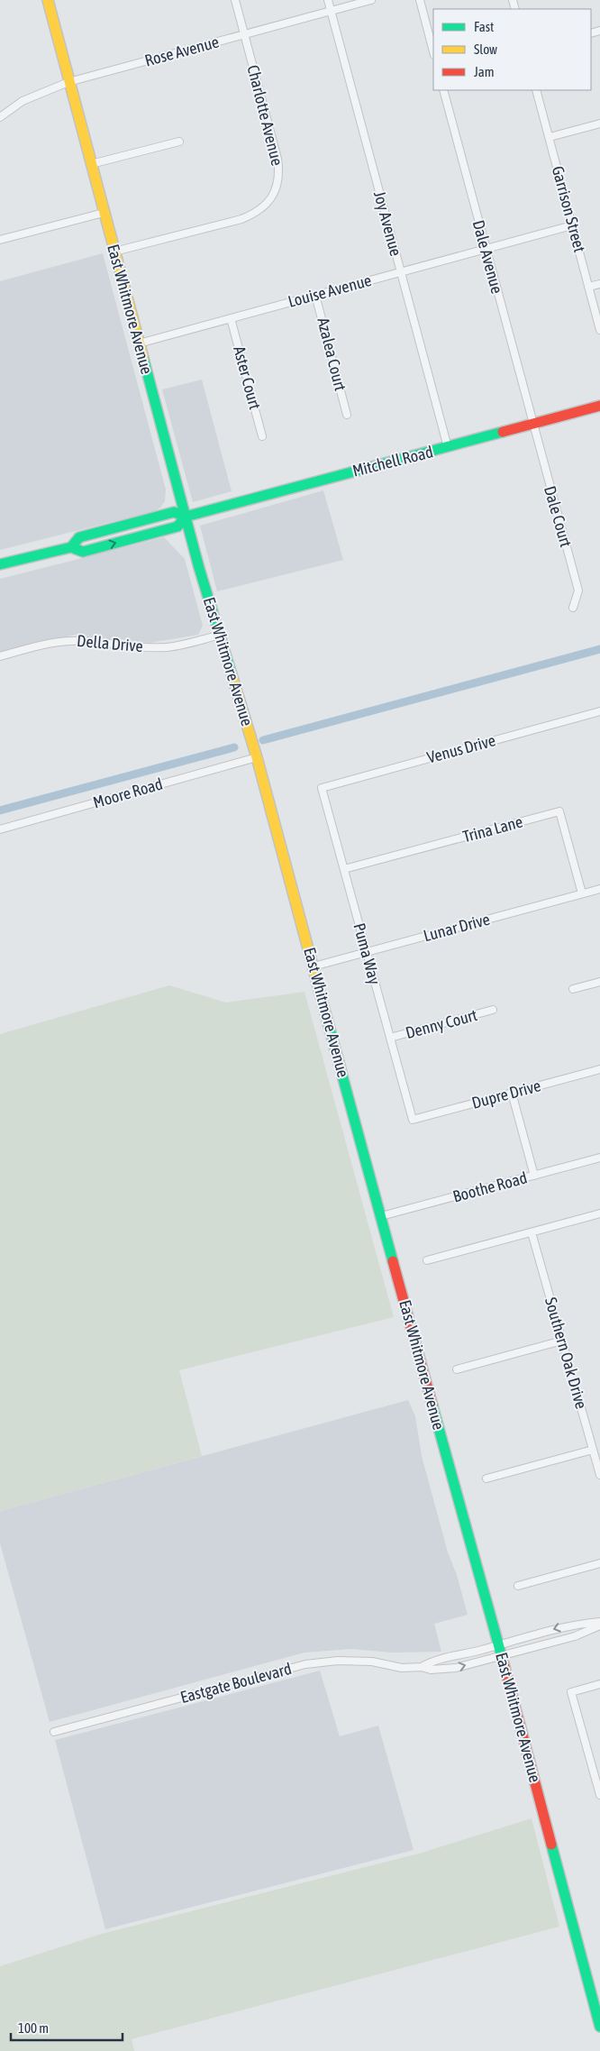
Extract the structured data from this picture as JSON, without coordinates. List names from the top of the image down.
{
  "streets": {
    "main road": ["East Whitmore Avenue", "Mitchell Road"],
    "street": [
      "Rose Avenue",
      "Charlotte Avenue",
      "Garrison Street",
      "Joy Avenue",
      "Dale Avenue",
      "Louise Avenue",
      "Azalea Court",
      "Aster Court",
      "Dale Court",
      "Della Drive",
      "Venus Drive",
      "Moore Road",
      "Trina Lane",
      "Lunar Drive",
      "Puma Way",
      "Denny Court",
      "Dupre Drive",
      "Boothe Road",
      "Southern Oak Drive",
      "Eastgate Boulevard"
    ]
  },
  "crossings": [
    ["Rose Avenue", "Charlotte Avenue"],
    ["Rose Avenue", "Joy Avenue"],
    ["Rose Avenue", "East Whitmore Avenue"],
    ["Charlotte Avenue", "East Whitmore Avenue"],
    ["Garrison Street", "Louise Avenue"],
    ["Joy Avenue", "Louise Avenue"],
    ["Joy Avenue", "Mitchell Road"],
    ["Dale Avenue", "Louise Avenue"],
    ["Dale Avenue", "Mitchell Road"],
    ["Dale Avenue", "Dale Court"],
    ["Louise Avenue", "East Whitmore Avenue"],
    ["Louise Avenue", "Azalea Court"],
    ["Louise Avenue", "Aster Court"],
    ["East Whitmore Avenue", "Mitchell Road"],
    ["East Whitmore Avenue", "Della Drive"],
    ["East Whitmore Avenue", "Moore Road"],
    ["East Whitmore Avenue", "Lunar Drive"],
    ["East Whitmore Avenue", "Boothe Road"],
    ["East Whitmore Avenue", "Eastgate Boulevard"],
    ["Mitchell Road", "Dale Court"],
    ["Venus Drive", "Puma Way"],
    ["Trina Lane", "Lunar Drive"],
    ["Trina Lane", "Puma Way"],
    ["Lunar Drive", "Puma Way"],
    ["Puma Way", "Denny Court"],
    ["Puma Way", "Dupre Drive"]
  ],
  "legend": ["Fast", "Slow", "Jam"],
  "scale_bar": "100 m"
}
